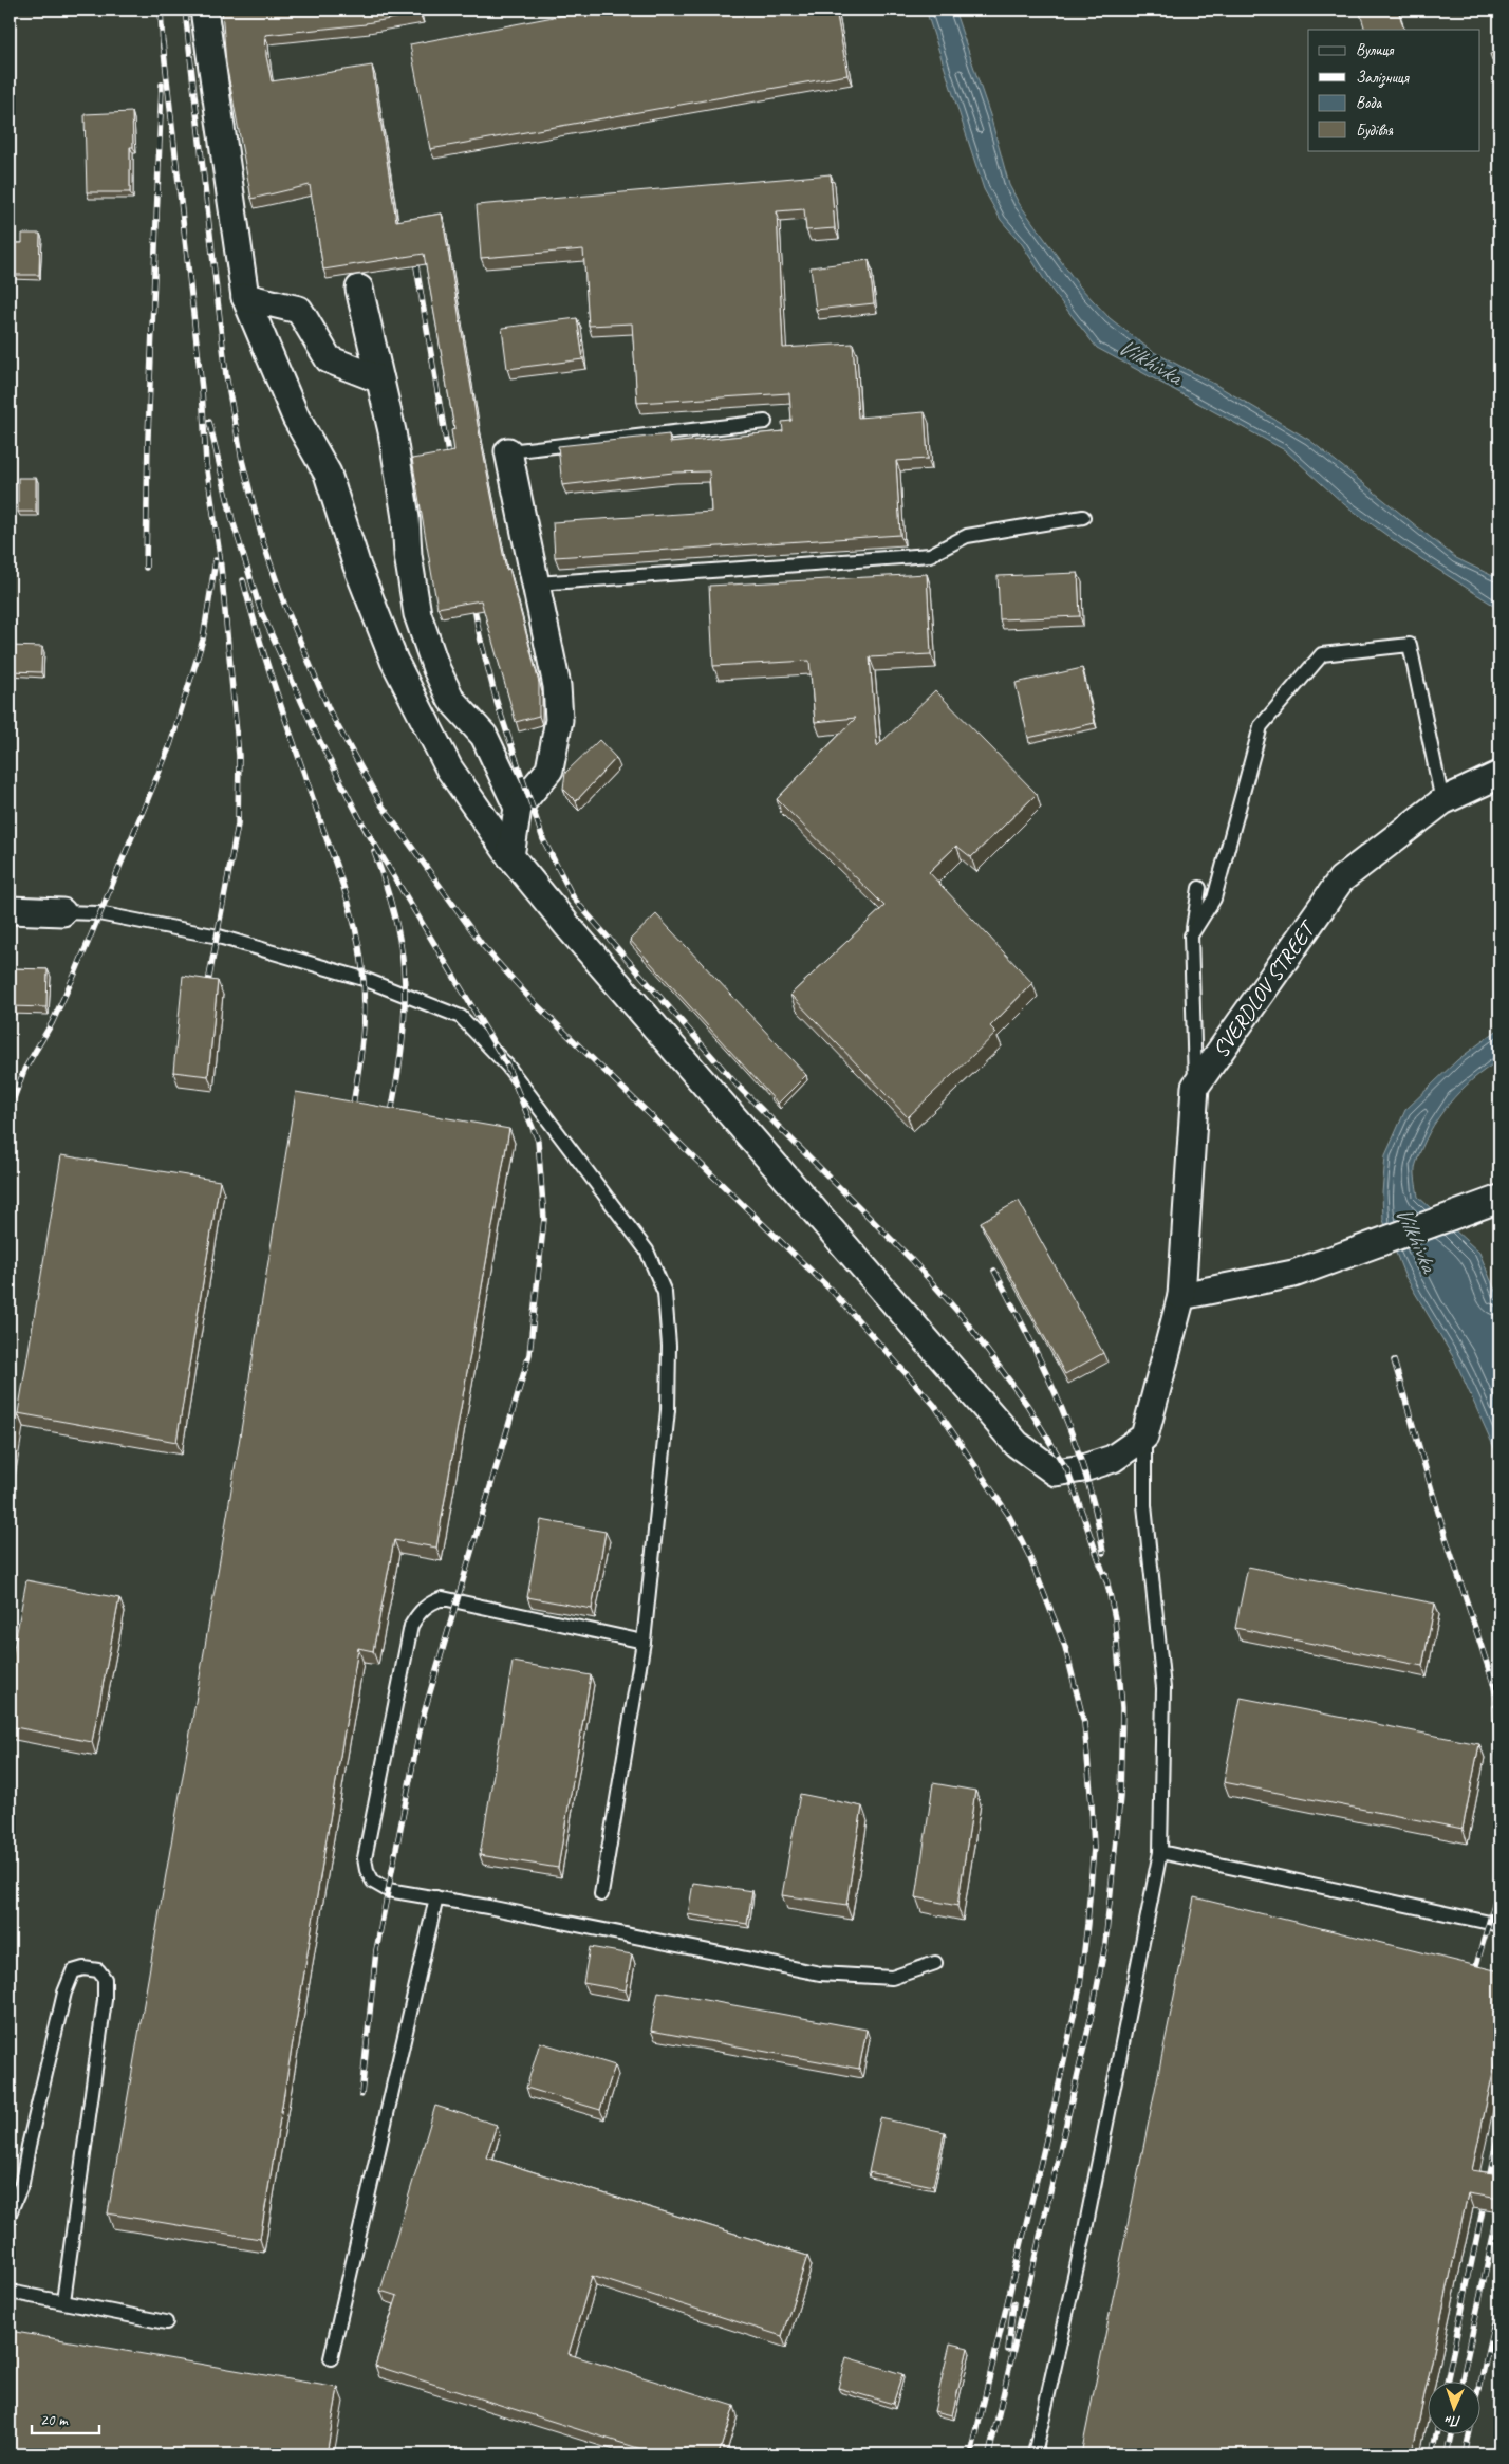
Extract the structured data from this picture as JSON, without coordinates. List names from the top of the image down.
{
  "streets": {
    "street": ["SVERDLOV STREET"]
  },
  "water": ["Vilkhivka"],
  "legend": [
    "Вулиця",
    "Залізниця",
    "Вода",
    "Будівля"
  ],
  "scale_bar": "20 m",
  "north": "bottom"
}
